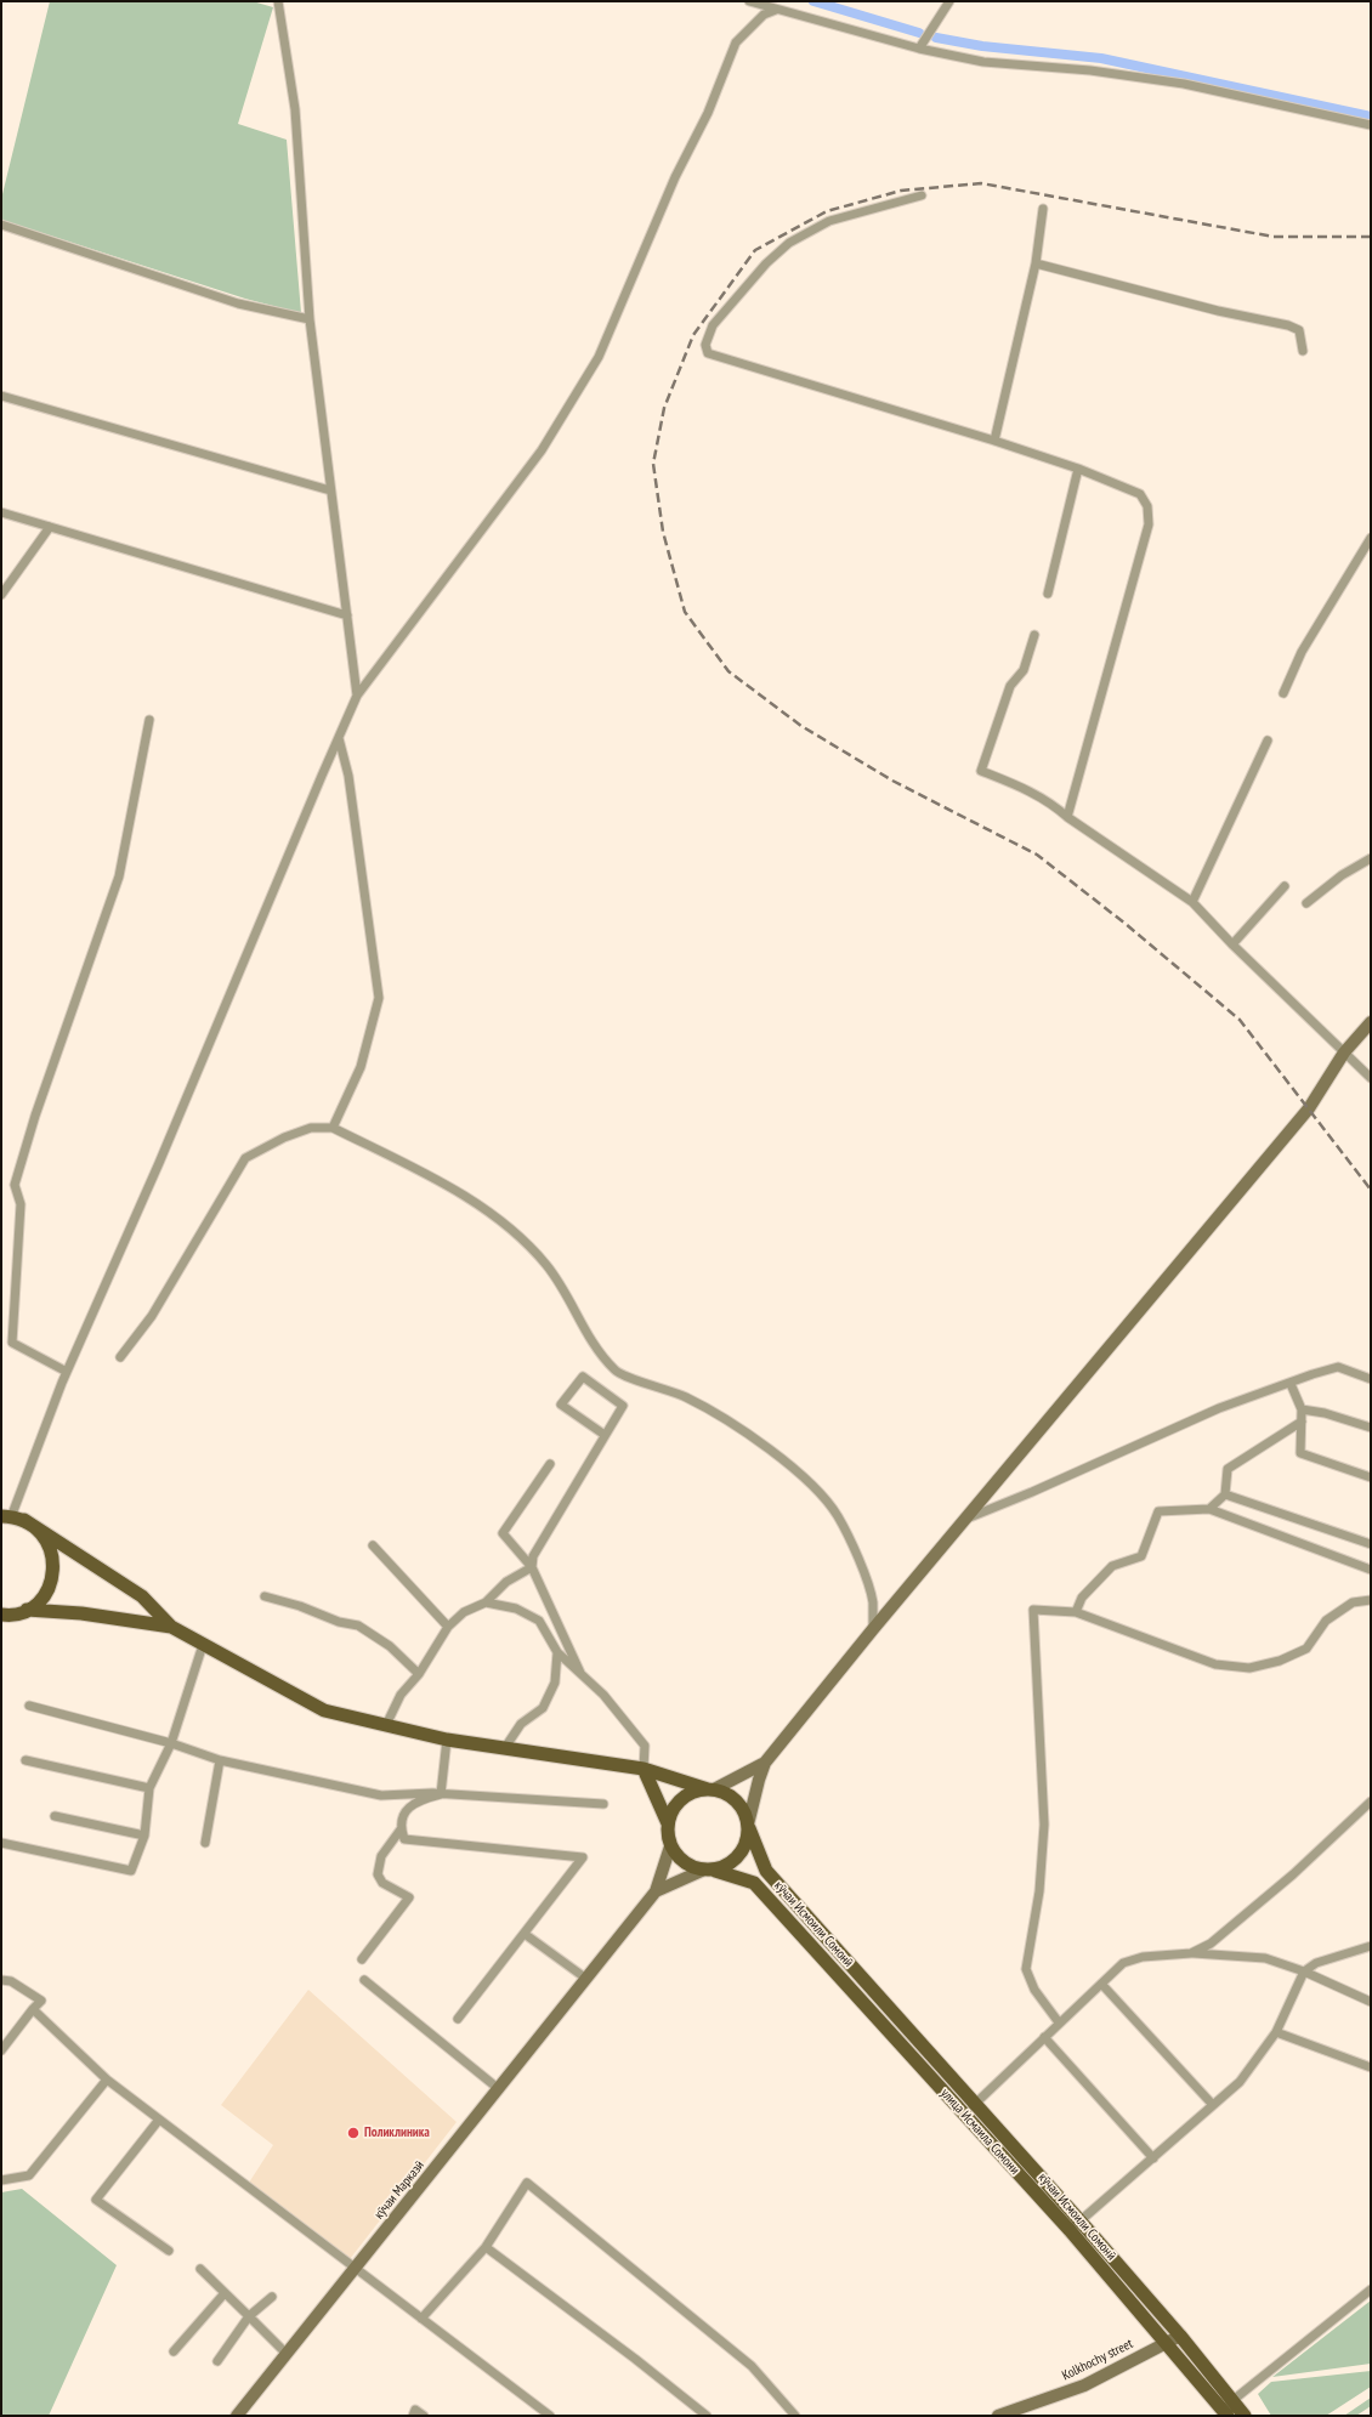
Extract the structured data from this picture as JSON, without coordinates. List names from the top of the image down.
{
  "streets": {
    "main road": ["кӯчаи Исмоили Сомонӣ", "улица Исмаила Сомони"],
    "street": ["кӯчаи Марказӣ", "Kolkhochy street"]
  },
  "crossings": [
    ["кӯчаи Исмоили Сомонӣ", "улица Исмаила Сомони"],
    ["кӯчаи Исмоили Сомонӣ", "Kolkhochy street"],
    ["улица Исмаила Сомони", "Kolkhochy street"]
  ],
  "places": ["Поликлиника"]
}
